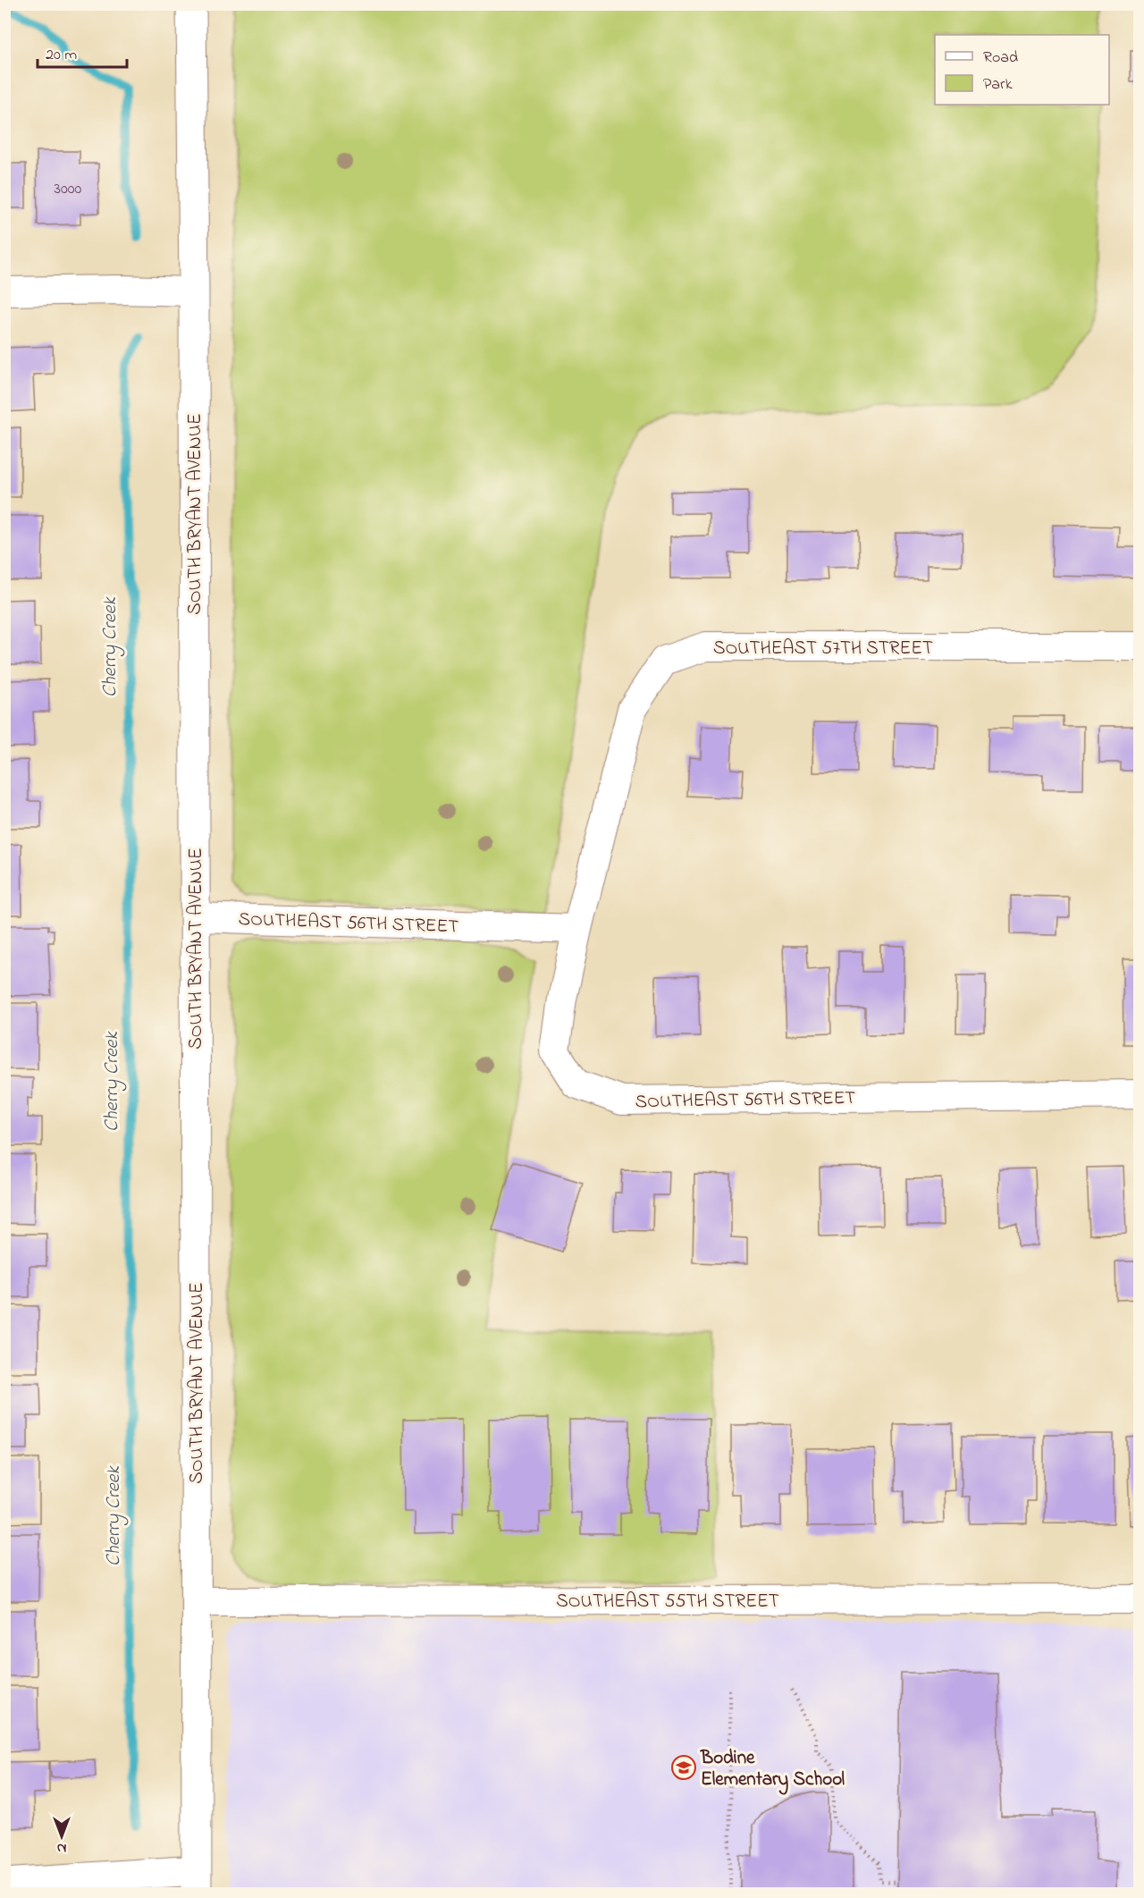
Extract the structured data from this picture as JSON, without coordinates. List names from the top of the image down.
{
  "streets": {
    "main road": ["SOUTH BRYANT AVENUE"],
    "street": ["SOUTHEAST 57TH STREET", "SOUTHEAST 56TH STREET", "SOUTHEAST 55TH STREET"]
  },
  "crossings": [
    ["SOUTH BRYANT AVENUE", "SOUTHEAST 56TH STREET"],
    ["SOUTH BRYANT AVENUE", "SOUTHEAST 55TH STREET"],
    ["SOUTHEAST 57TH STREET", "SOUTHEAST 56TH STREET"]
  ],
  "water": ["Cherry Creek"],
  "places": {
    "school or university": ["Bodine Elementary School"]
  },
  "house_numbers": ["3000"],
  "legend": ["Road", "Park"],
  "scale_bar": "20 m",
  "north": "bottom"
}
